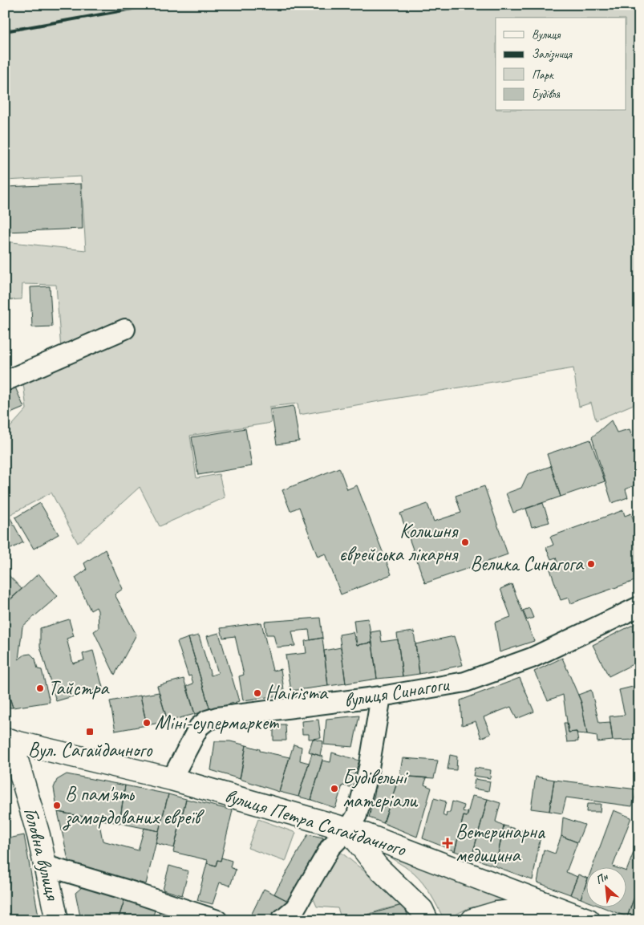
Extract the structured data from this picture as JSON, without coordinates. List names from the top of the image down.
{
  "streets": {
    "main road": ["вулиця Петра Сагайдачного", "Головна вулиця"],
    "street": ["вулиця Синагоги"]
  },
  "crossings": [
    ["вулиця Синагоги", "вулиця Петра Сагайдачного"],
    ["вулиця Петра Сагайдачного", "Головна вулиця"]
  ],
  "places": {
    "other": [
      "Колишня єврейська лікарня",
      "Велика Синагога",
      "Тайстра",
      "Hairisma",
      "Міні-супермаркет",
      "Будівельні матеріали",
      "В пам'ять замордованих євреїв"
    ],
    "transit": ["Вул. Сагайдачного"],
    "health": ["Ветеринарна медицина"]
  },
  "legend": [
    "Вулиця",
    "Залізниця",
    "Парк",
    "Будівля"
  ],
  "north": "top left"
}
